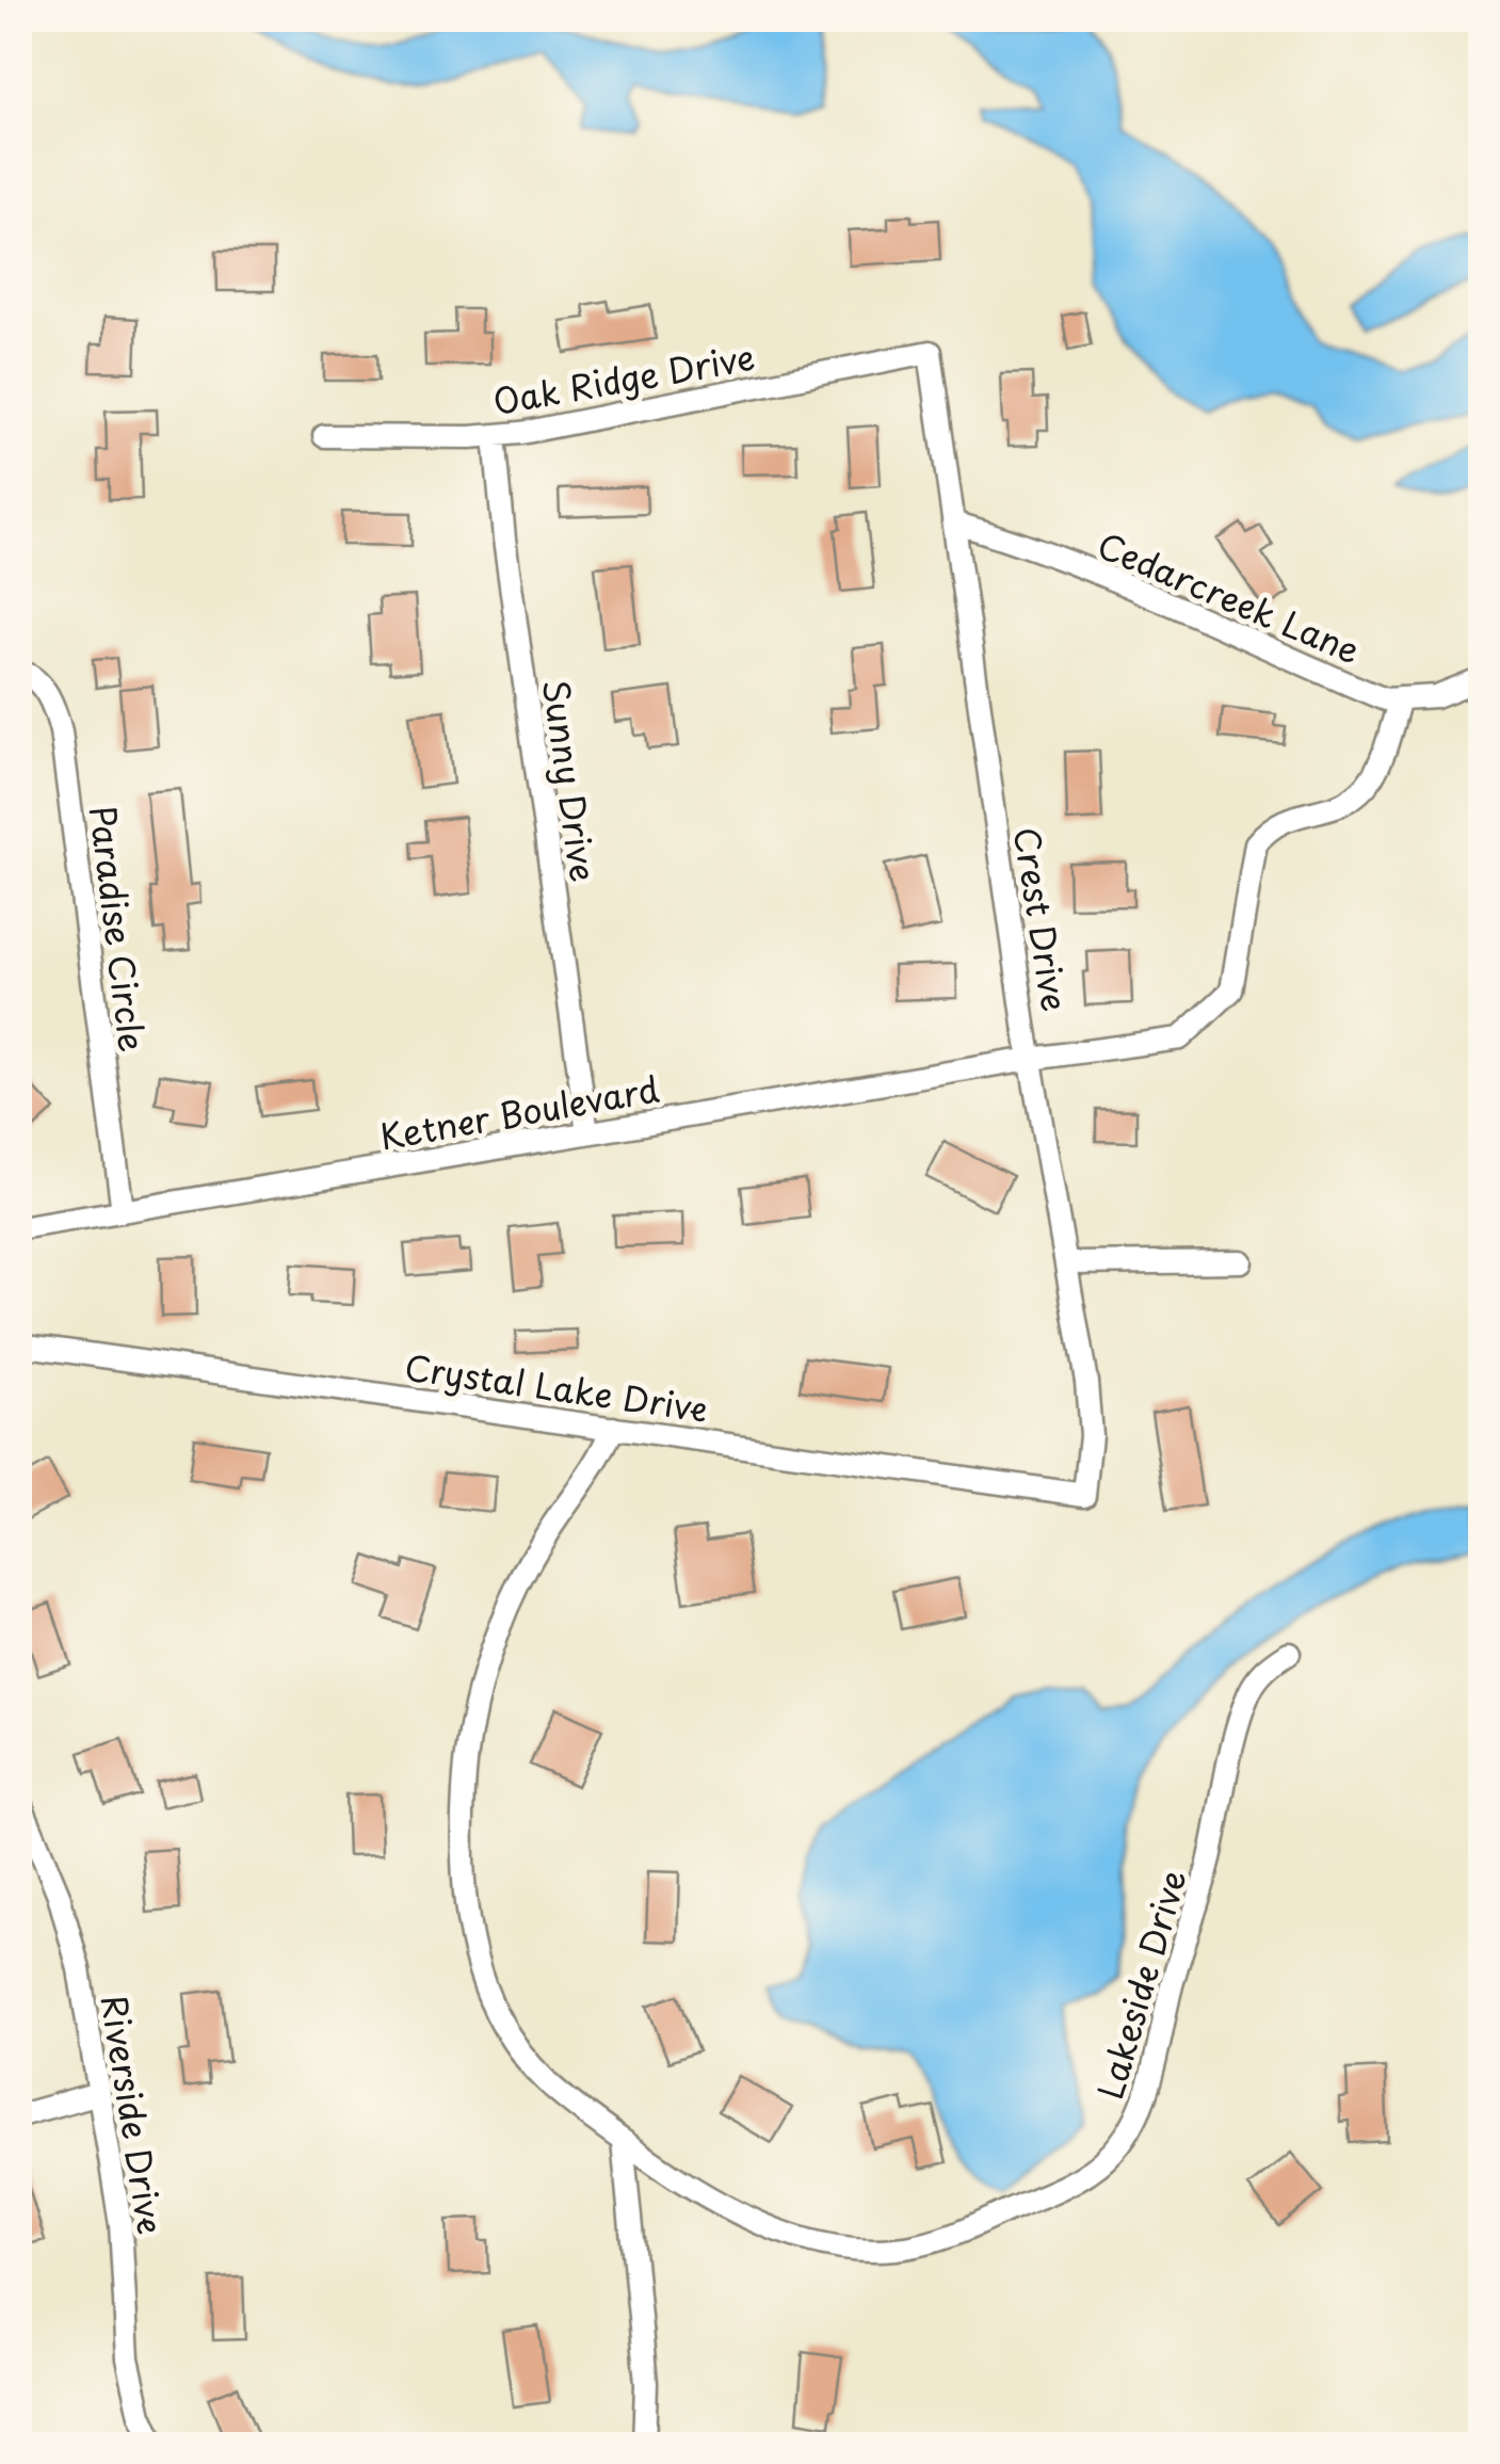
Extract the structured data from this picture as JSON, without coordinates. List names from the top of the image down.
{
  "streets": {
    "street": [
      "Oak Ridge Drive",
      "Cedarcreek Lane",
      "Sunny Drive",
      "Crest Drive",
      "Paradise Circle",
      "Ketner Boulevard",
      "Crystal Lake Drive",
      "Lakeside Drive",
      "Riverside Drive"
    ]
  },
  "crossings": [
    ["Oak Ridge Drive", "Sunny Drive"],
    ["Oak Ridge Drive", "Crest Drive"],
    ["Cedarcreek Lane", "Crest Drive"],
    ["Cedarcreek Lane", "Ketner Boulevard"],
    ["Sunny Drive", "Ketner Boulevard"],
    ["Crest Drive", "Ketner Boulevard"],
    ["Crest Drive", "Crystal Lake Drive"],
    ["Paradise Circle", "Ketner Boulevard"],
    ["Crystal Lake Drive", "Lakeside Drive"]
  ]
}
